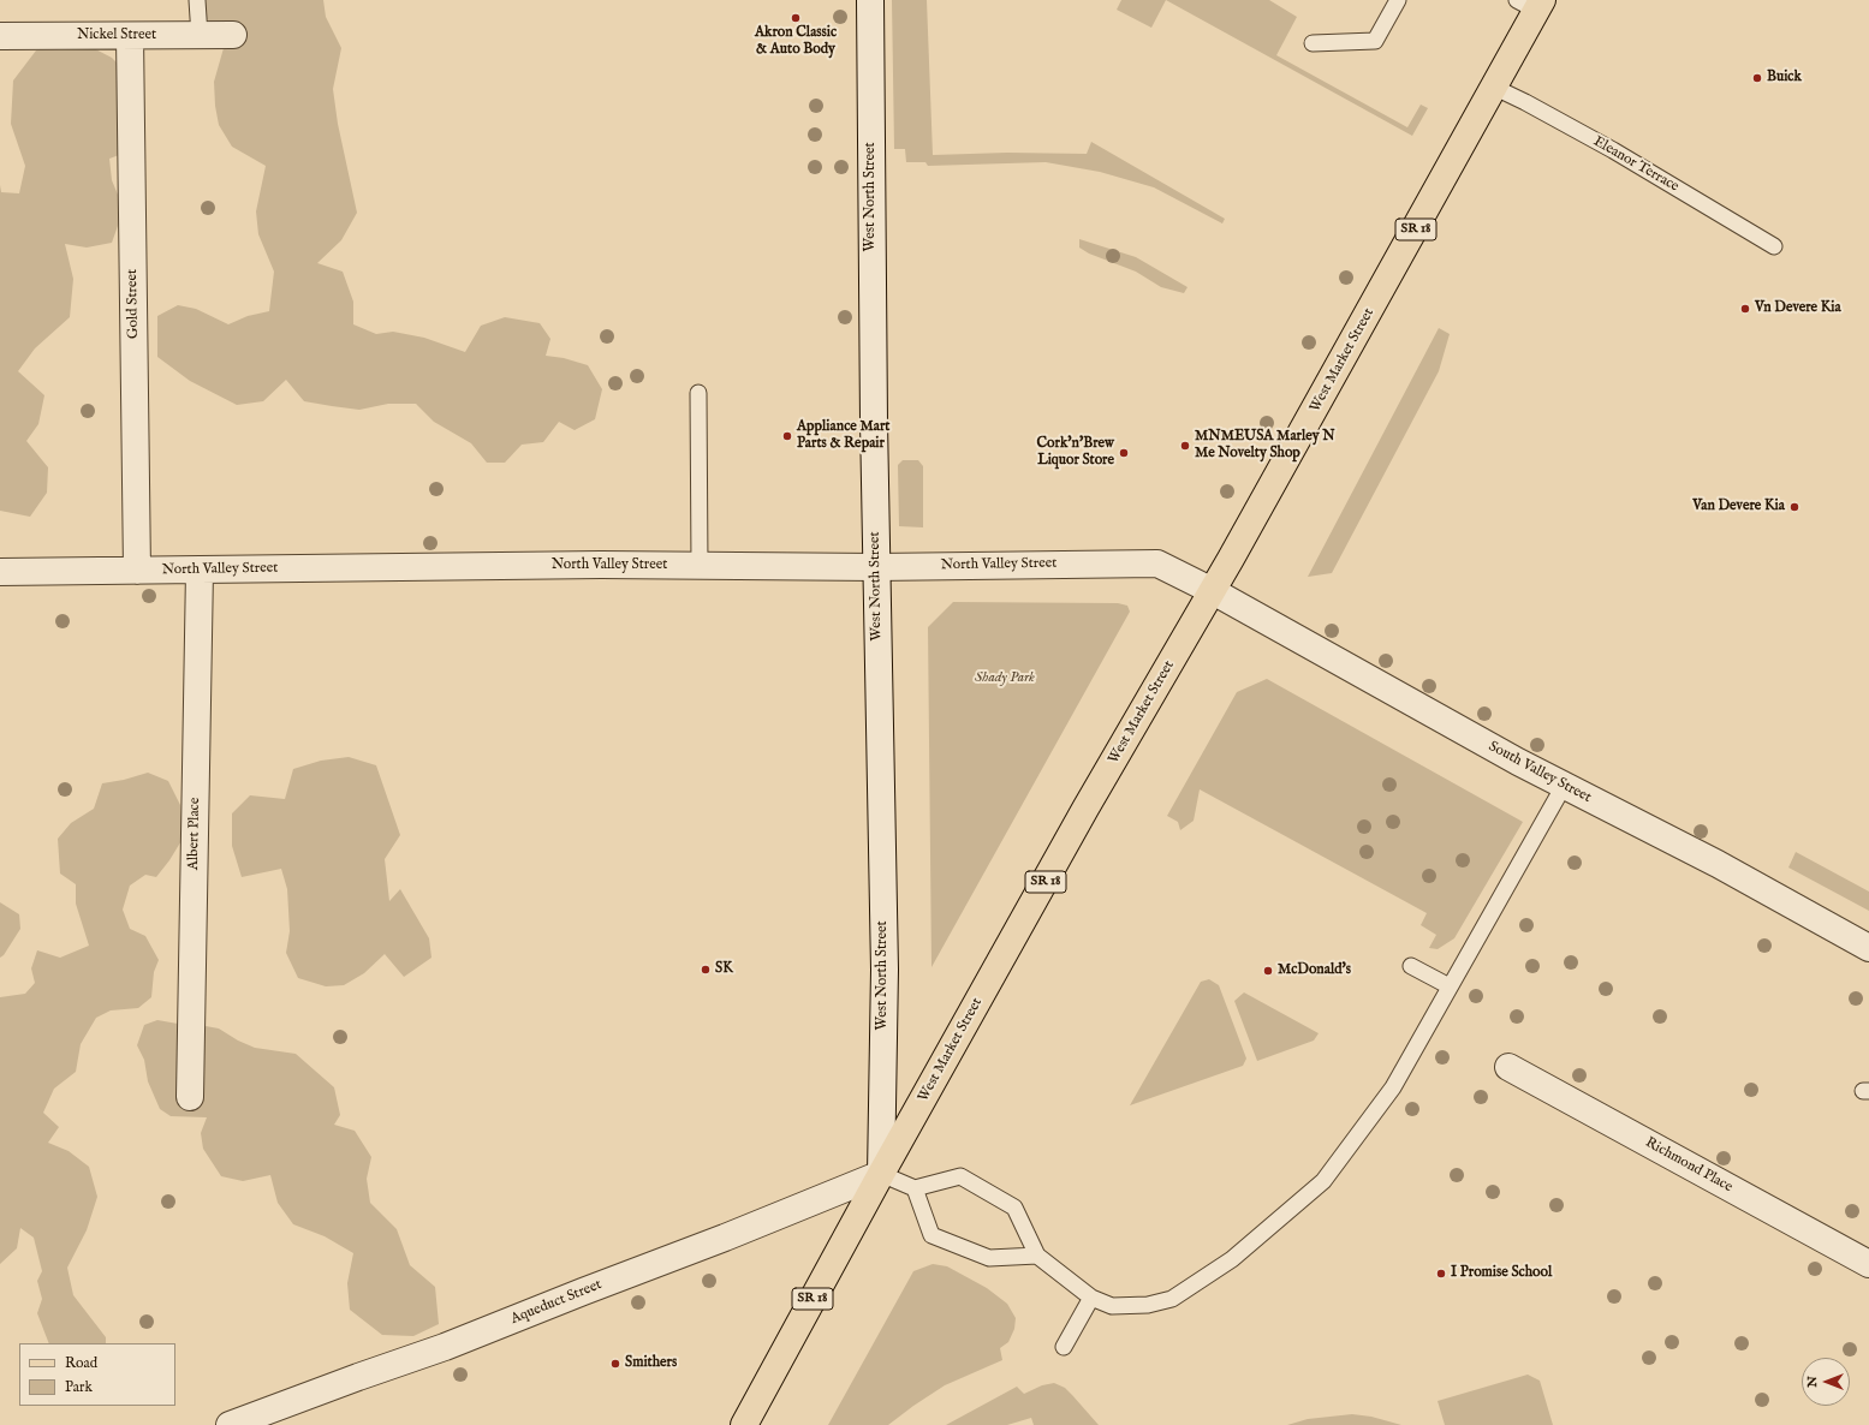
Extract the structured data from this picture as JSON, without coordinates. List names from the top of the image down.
{
  "streets": {
    "main road": ["SR 18", "West Market Street"],
    "street": [
      "Nickel Street",
      "West North Street",
      "Gold Street",
      "North Valley Street",
      "South Valley Street",
      "Albert Place",
      "Richmond Place",
      "Aqueduct Street"
    ],
    "lane": ["Eleanor Terrace"]
  },
  "crossings": [
    ["Nickel Street", "Gold Street"],
    ["Eleanor Terrace", "West Market Street"],
    ["West North Street", "West Market Street"],
    ["West North Street", "North Valley Street"],
    ["West North Street", "Aqueduct Street"],
    ["Gold Street", "North Valley Street"],
    ["West Market Street", "North Valley Street"],
    ["West Market Street", "South Valley Street"],
    ["West Market Street", "Aqueduct Street"],
    ["North Valley Street", "South Valley Street"],
    ["North Valley Street", "Albert Place"]
  ],
  "parks": ["Shady Park"],
  "places": [
    "Akron Classic & Auto Body",
    "Buick",
    "Vn Devere Kia",
    "Appliance Mart Parts & Repair",
    "MNMEUSA Marley N Me Novelty Shop",
    "Cork'n'Brew Liquor Store",
    "Van Devere Kia",
    "SK",
    "McDonald's",
    "I Promise School",
    "Smithers"
  ],
  "legend": ["Road", "Park"],
  "north": "left"
}
